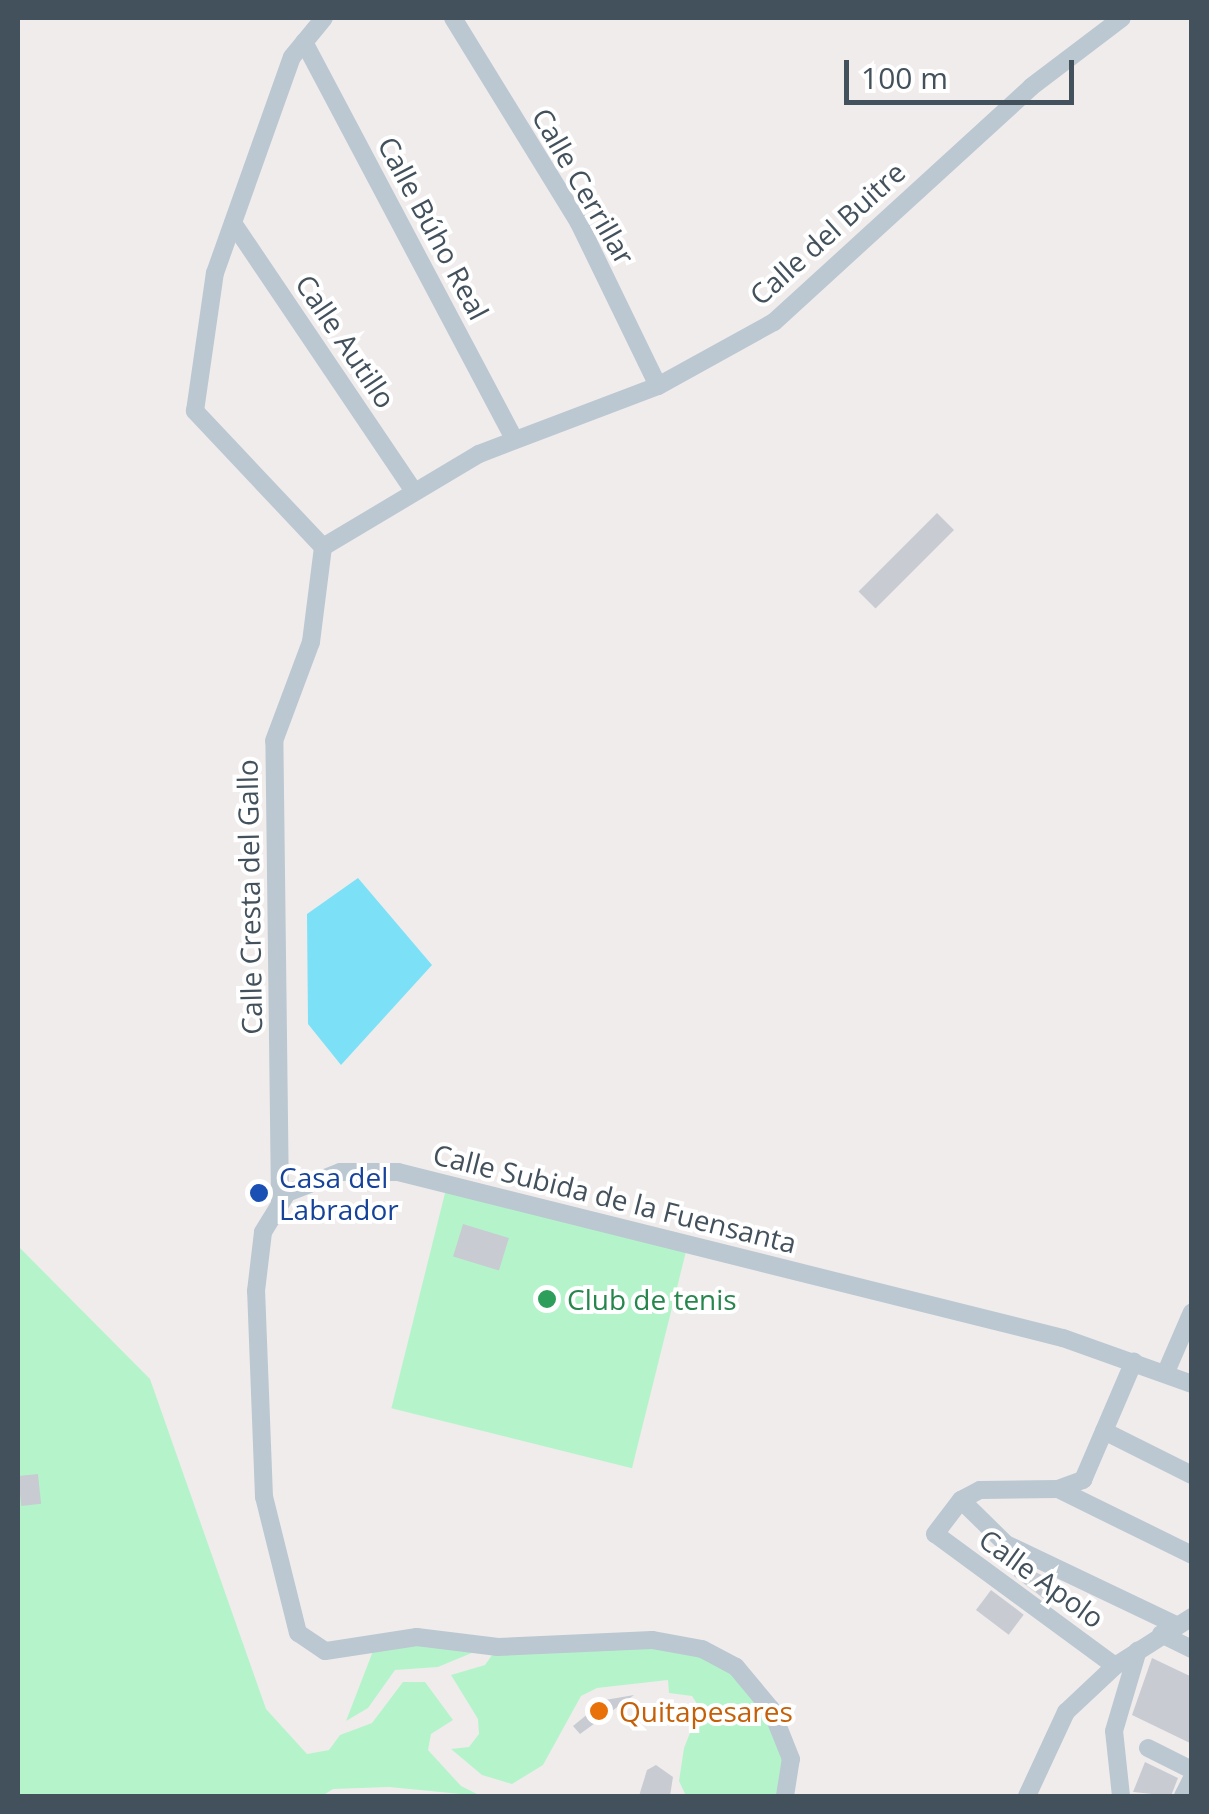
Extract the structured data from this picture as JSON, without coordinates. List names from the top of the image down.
{
  "streets": {
    "street": [
      "Calle Cerrillar",
      "Calle Búho Real",
      "Calle del Buitre",
      "Calle Autillo",
      "Calle Cresta del Gallo",
      "Calle Subida de la Fuensanta",
      "Calle Apolo"
    ]
  },
  "crossings": [
    ["Calle Cerrillar", "Calle del Buitre"],
    ["Calle Búho Real", "Calle del Buitre"],
    ["Calle del Buitre", "Calle Autillo"],
    ["Calle del Buitre", "Calle Cresta del Gallo"],
    ["Calle Cresta del Gallo", "Calle Subida de la Fuensanta"]
  ],
  "places": ["Casa del Labrador", "Club de tenis", "Quitapesares"],
  "scale_bar": "100 m"
}
